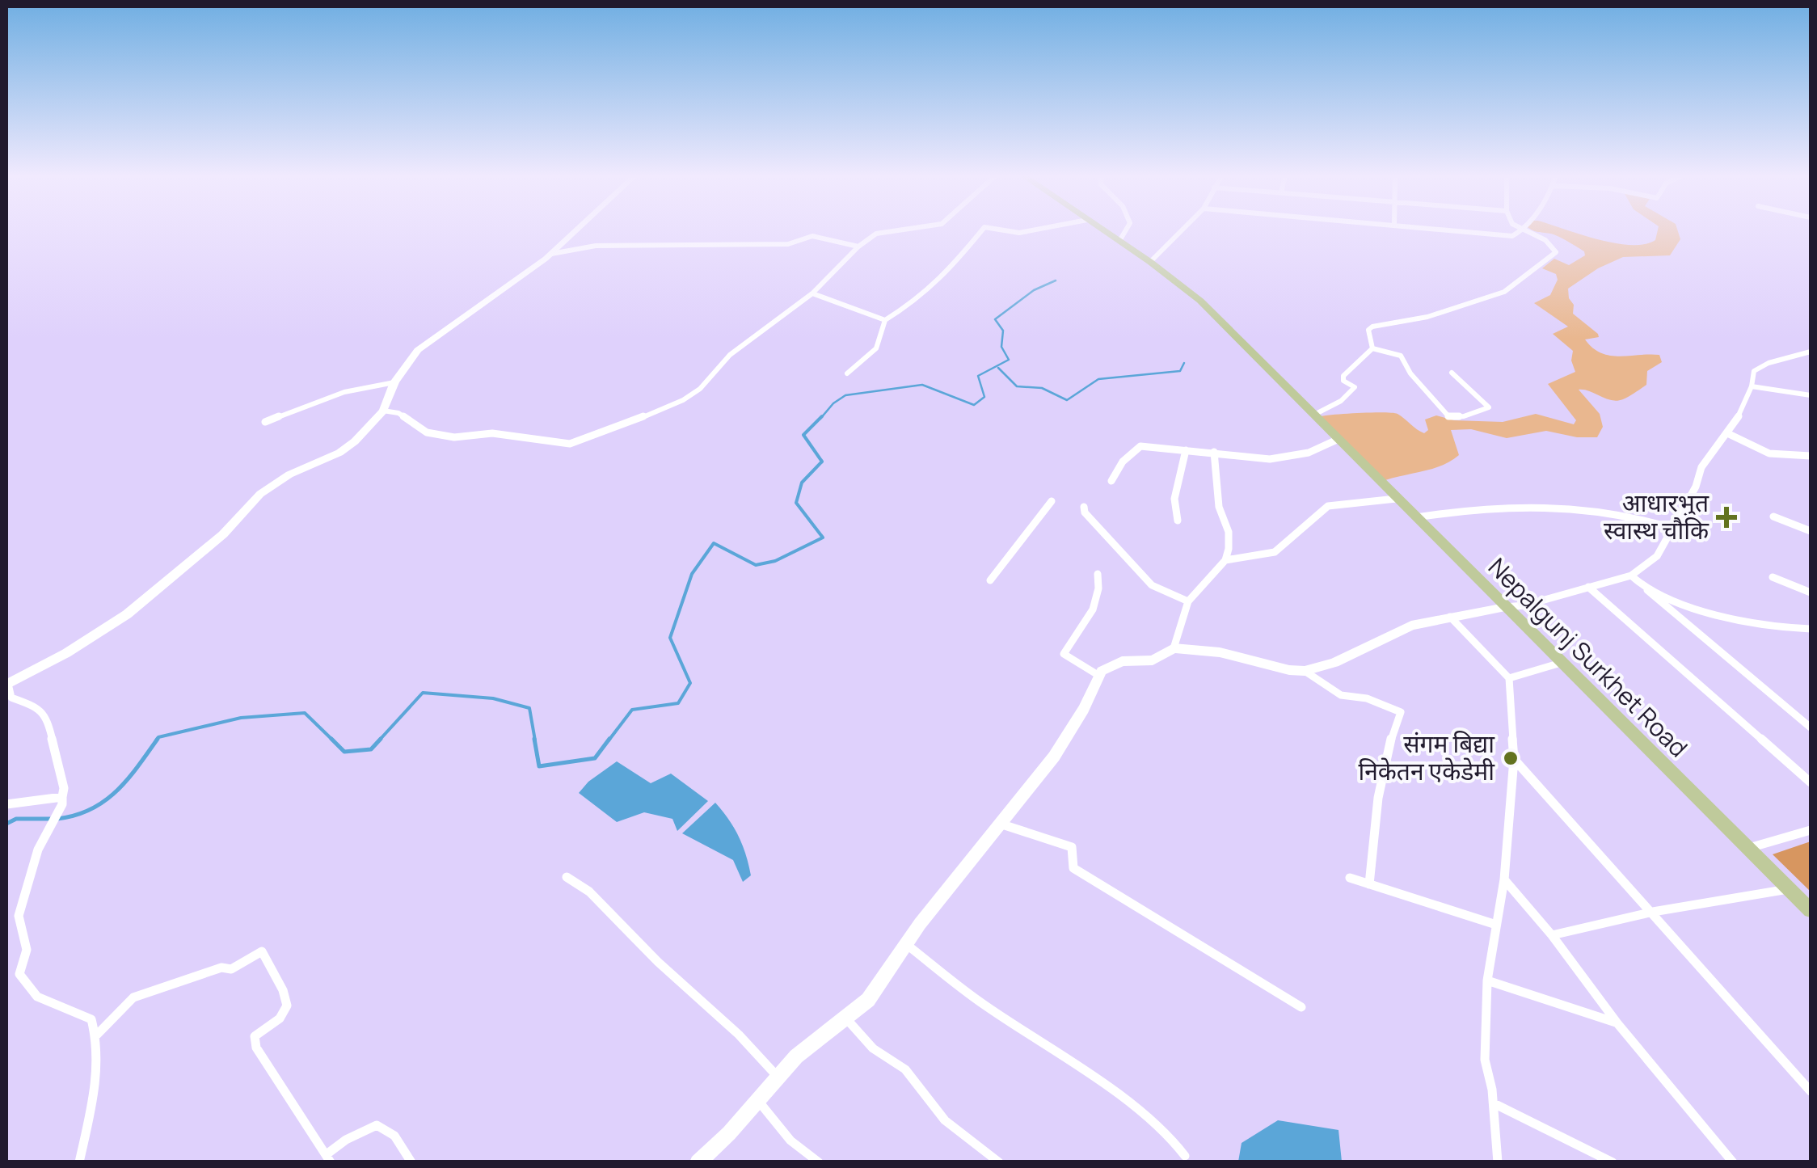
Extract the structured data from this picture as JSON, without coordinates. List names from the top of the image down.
{
  "streets": {
    "main road": ["Nepalgunj Surkhet Road"]
  },
  "places": {
    "health": ["आधारभुत स्वास्थ चौकि"],
    "other": ["संगम बिद्या निकेतन एकेडेमी"]
  }
}
